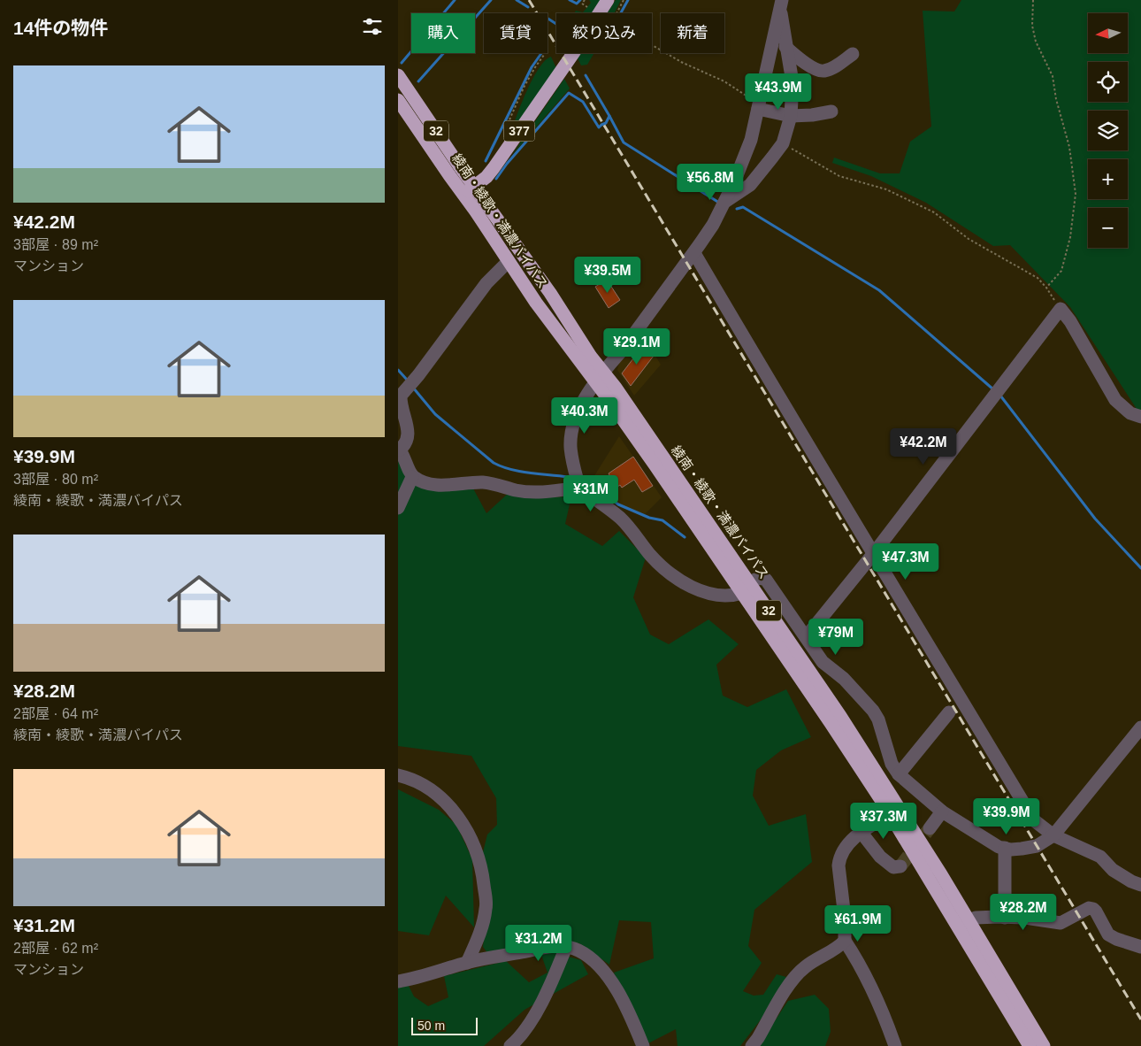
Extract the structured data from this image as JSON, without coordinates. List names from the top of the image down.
{
  "streets": {
    "highway": ["32", "377", "綾南・綾歌・満濃バイパス"]
  },
  "crossings": [
    ["377", "綾南・綾歌・満濃バイパス"]
  ],
  "scale_bar": "50 m",
  "north": "left",
  "page": {
    "heading": "14件の物件",
    "map_buttons": ["+", "−"],
    "chip": [
      "購入",
      "賃貸",
      "絞り込み",
      "新着"
    ],
    "list": [
      {
        "name": "¥42.2M",
        "note": "3部屋 · 89 m² · マンション"
      },
      {
        "name": "¥39.9M",
        "note": "3部屋 · 80 m² · 綾南・綾歌・満濃バイパス"
      },
      {
        "name": "¥28.2M",
        "note": "2部屋 · 64 m² · 綾南・綾歌・満濃バイパス"
      },
      {
        "name": "¥31.2M",
        "note": "2部屋 · 62 m² · マンション"
      }
    ],
    "price": [
      "¥43.9M",
      "¥56.8M",
      "¥39.5M",
      "¥29.1M",
      "¥40.3M",
      "¥42.2M",
      "¥31M",
      "¥47.3M",
      "¥79M",
      "¥39.9M",
      "¥37.3M",
      "¥28.2M",
      "¥61.9M",
      "¥31.2M"
    ],
    "scale": "50 m"
  }
}
